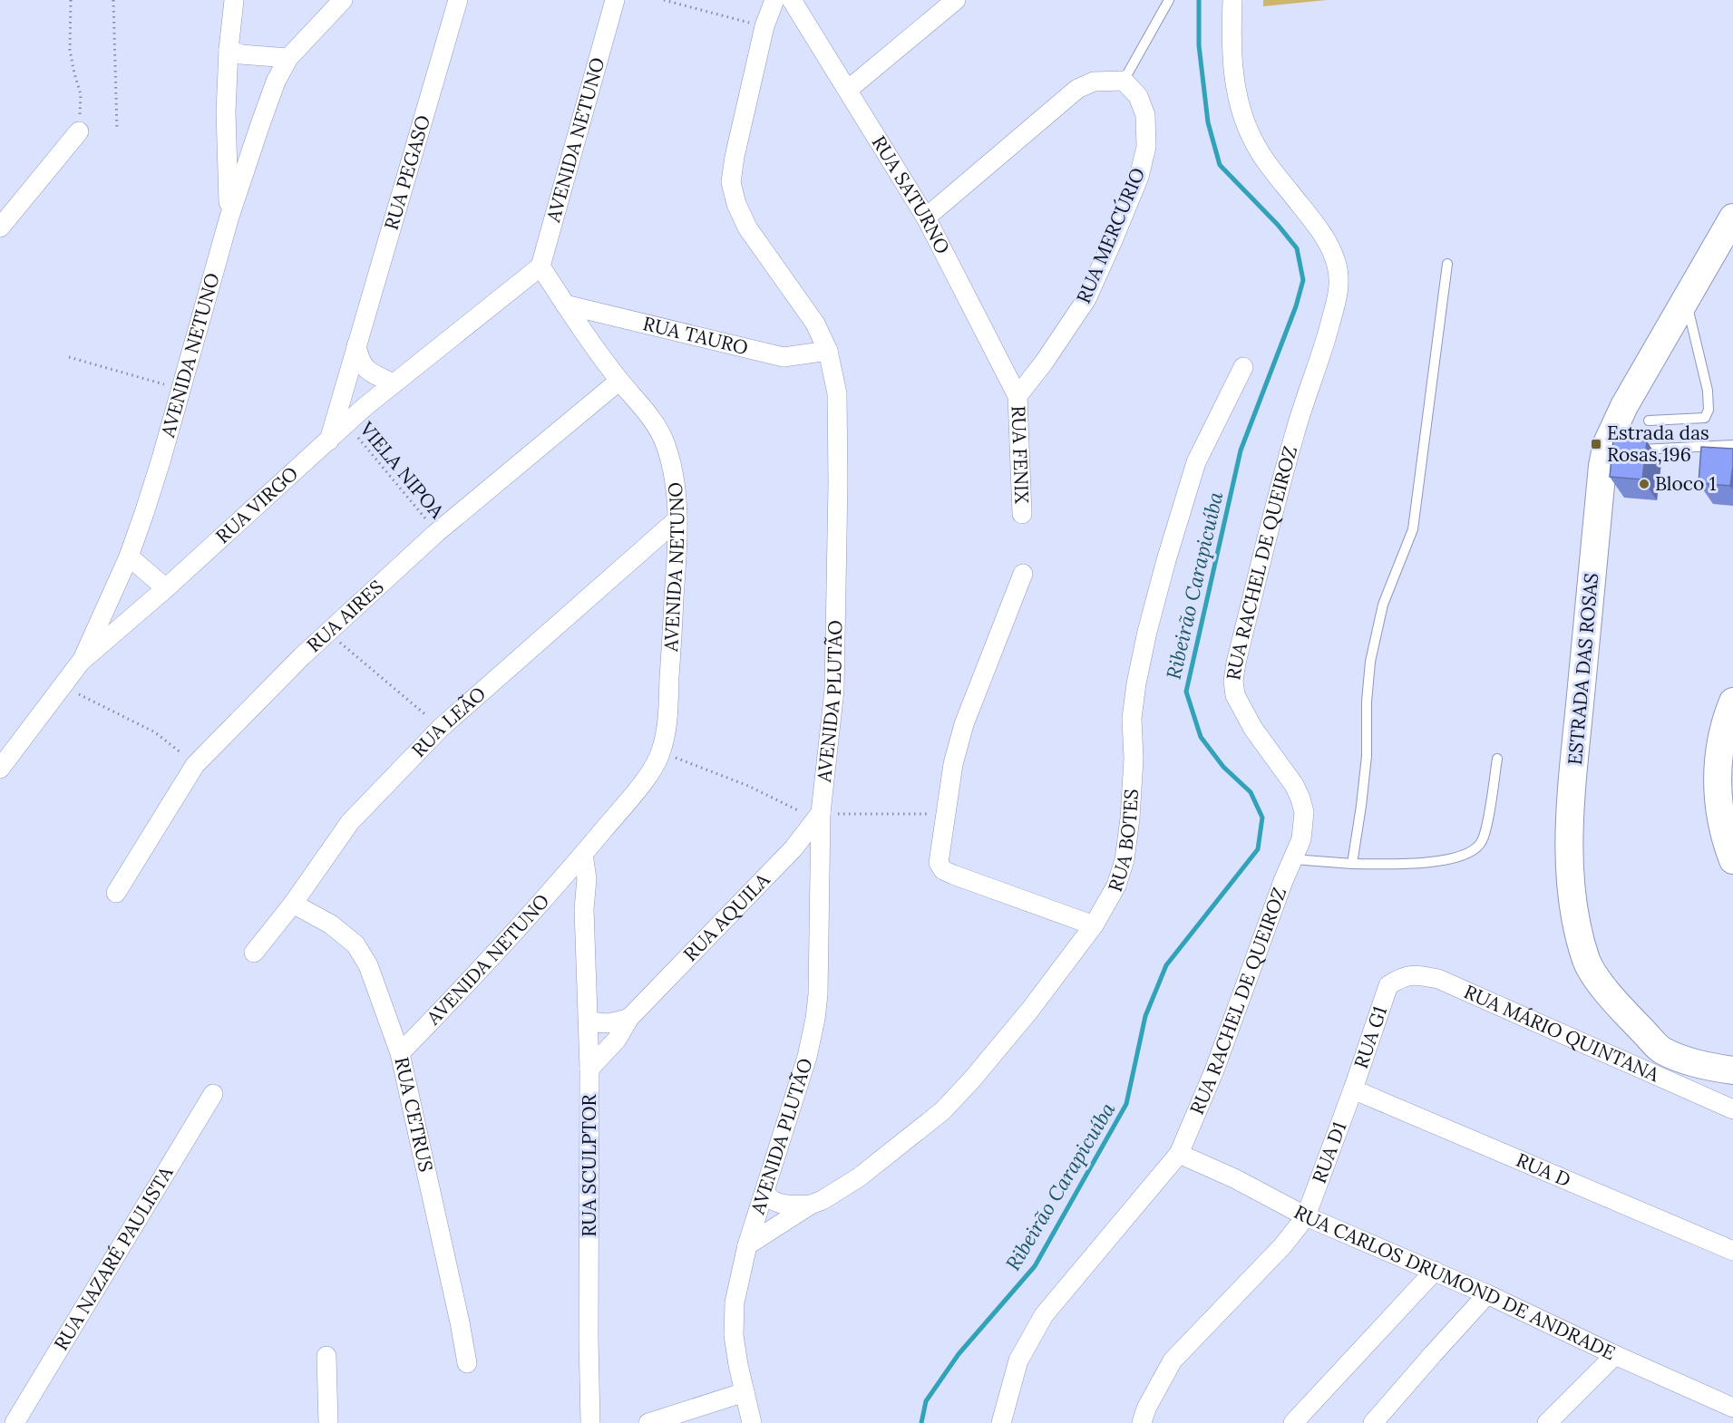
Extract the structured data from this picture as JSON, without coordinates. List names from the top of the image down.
{
  "streets": {
    "main road": ["ESTRADA DAS ROSAS"],
    "street": [
      "AVENIDA NETUNO",
      "RUA PEGASO",
      "RUA SATURNO",
      "RUA MERCÚRIO",
      "RUA TAURO",
      "RUA FENIX",
      "RUA VIRGO",
      "RUA RACHEL DE QUEIROZ",
      "RUA AIRES",
      "AVENIDA PLUTÃO",
      "RUA LEÃO",
      "RUA BOTES",
      "RUA AQUILA",
      "RUA MÁRIO QUINTANA",
      "RUA G1",
      "RUA CETRUS",
      "RUA D1",
      "RUA SCULPTOR",
      "RUA D",
      "RUA NAZARÉ PAULISTA",
      "RUA CARLOS DRUMOND DE ANDRADE"
    ],
    "path": ["VIELA NIPOA"]
  },
  "crossings": [
    ["AVENIDA NETUNO", "RUA TAURO"],
    ["AVENIDA NETUNO", "RUA VIRGO"],
    ["AVENIDA NETUNO", "RUA AIRES"],
    ["AVENIDA NETUNO", "RUA LEÃO"],
    ["AVENIDA NETUNO", "RUA CETRUS"],
    ["AVENIDA NETUNO", "RUA SCULPTOR"],
    ["RUA PEGASO", "RUA VIRGO"],
    ["RUA SATURNO", "RUA MERCÚRIO"],
    ["RUA SATURNO", "RUA FENIX"],
    ["RUA MERCÚRIO", "RUA FENIX"],
    ["RUA TAURO", "AVENIDA PLUTÃO"],
    ["VIELA NIPOA", "RUA VIRGO"],
    ["VIELA NIPOA", "RUA AIRES"],
    ["RUA RACHEL DE QUEIROZ", "RUA CARLOS DRUMOND DE ANDRADE"],
    ["AVENIDA PLUTÃO", "RUA BOTES"],
    ["AVENIDA PLUTÃO", "RUA AQUILA"],
    ["RUA LEÃO", "RUA CETRUS"],
    ["RUA AQUILA", "RUA SCULPTOR"],
    ["RUA MÁRIO QUINTANA", "RUA G1"],
    ["RUA G1", "RUA D1"],
    ["RUA G1", "RUA D"],
    ["RUA D1", "RUA D"],
    ["RUA D1", "RUA CARLOS DRUMOND DE ANDRADE"]
  ],
  "water": ["Ribeirão Carapicuíba"],
  "places": {
    "transit": ["Estrada das Rosas,196"],
    "other": ["Bloco 1"]
  }
}
